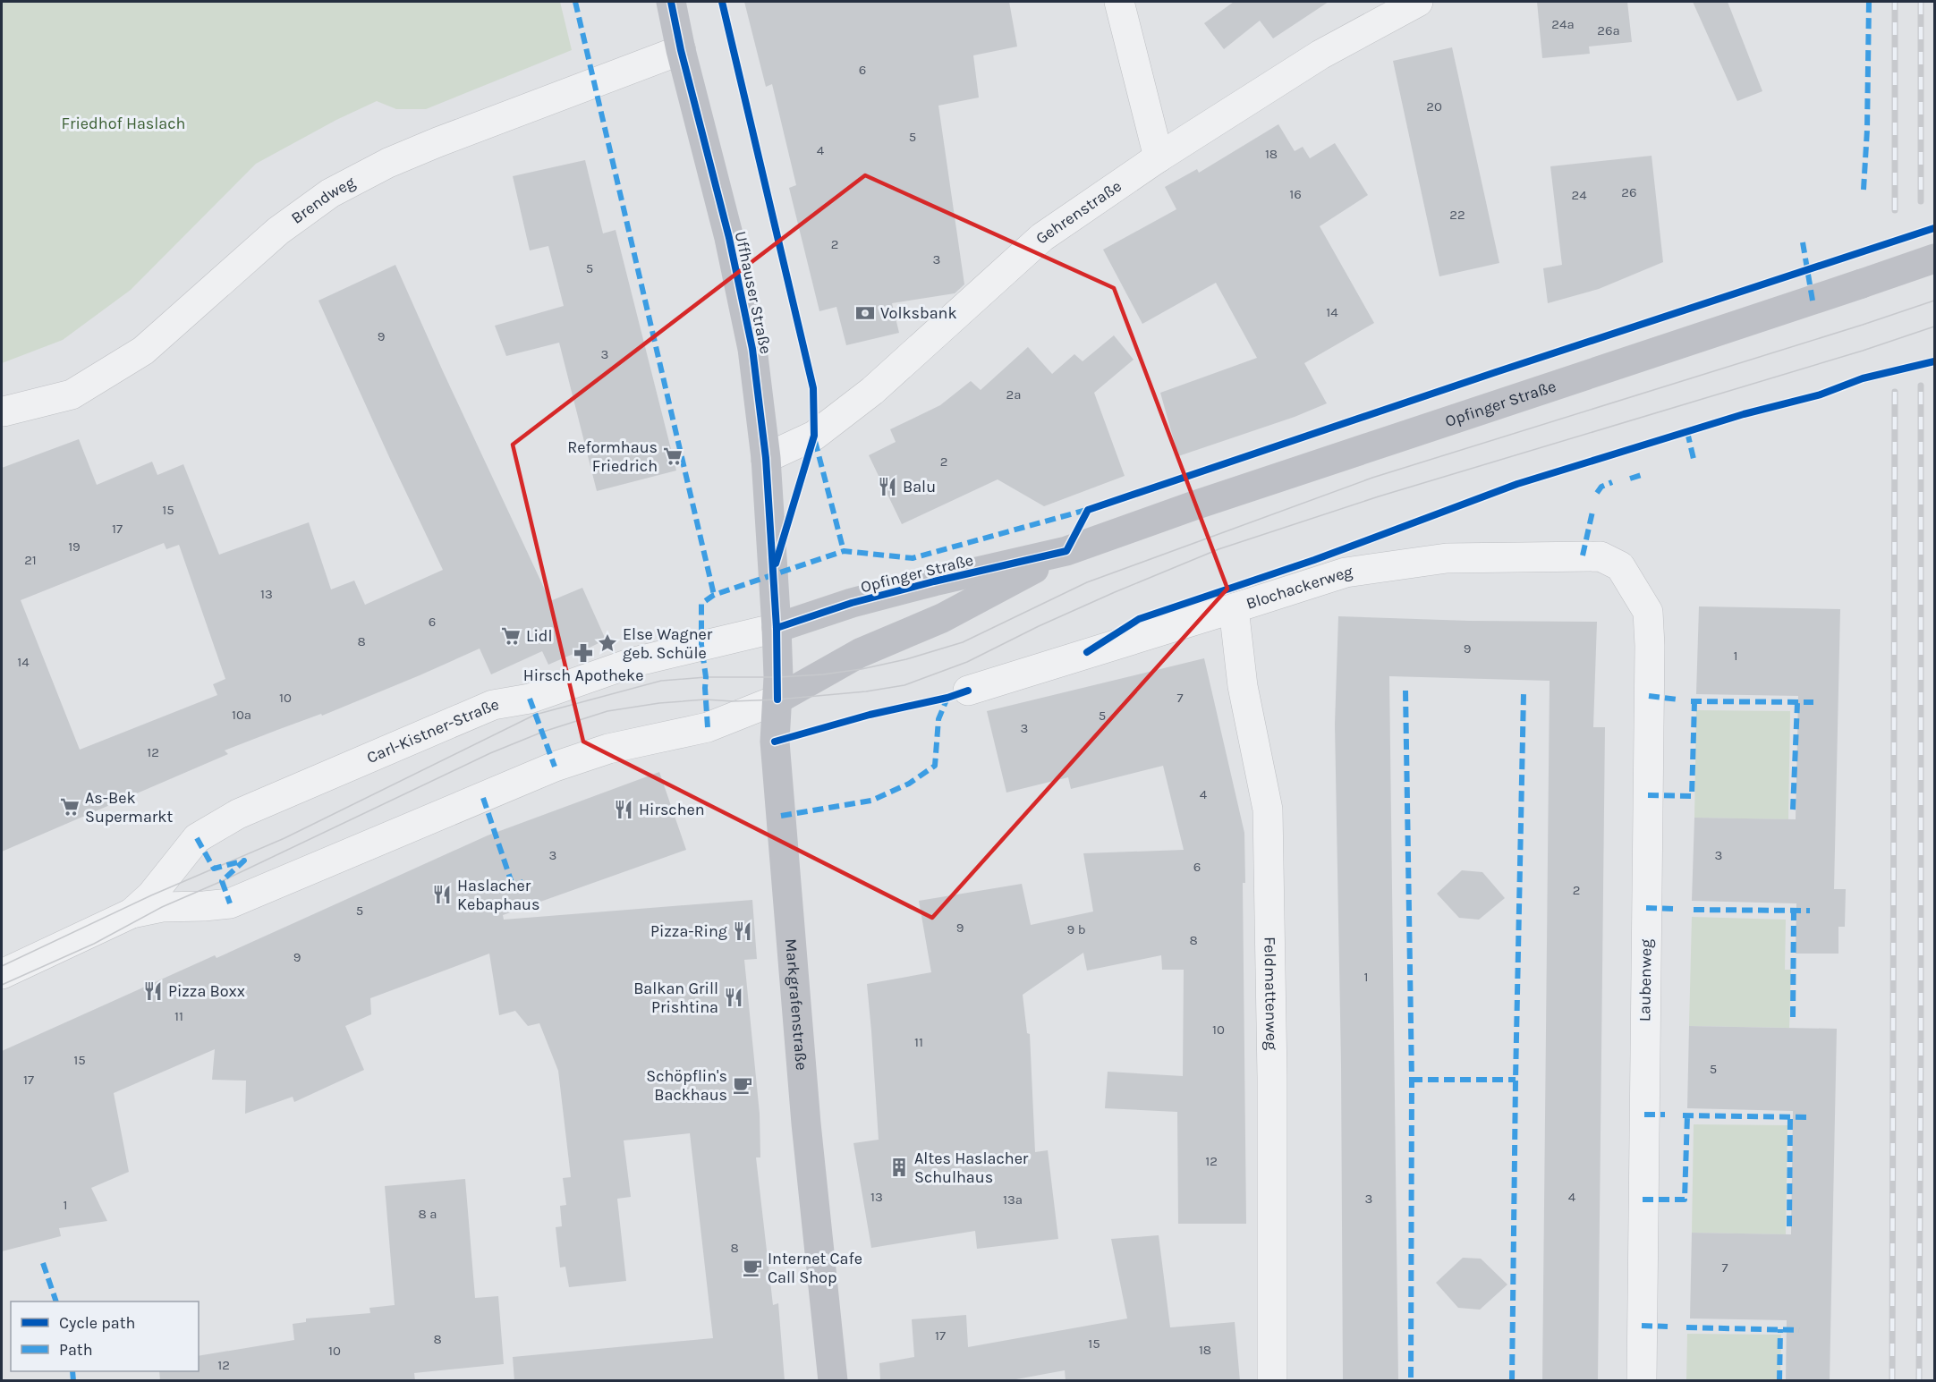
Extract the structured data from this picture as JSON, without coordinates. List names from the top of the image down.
{
  "streets": {
    "street": [
      "Brendweg",
      "Gehrenstraße",
      "Uffhauser Straße",
      "Opfinger Straße",
      "Blochackerweg",
      "Carl-Kistner-Straße",
      "Laubenweg",
      "Feldmattenweg",
      "Markgrafenstraße"
    ]
  },
  "crossings": [
    ["Brendweg", "Uffhauser Straße"],
    ["Gehrenstraße", "Uffhauser Straße"],
    ["Uffhauser Straße", "Opfinger Straße"],
    ["Uffhauser Straße", "Carl-Kistner-Straße"],
    ["Uffhauser Straße", "Markgrafenstraße"],
    ["Opfinger Straße", "Carl-Kistner-Straße"],
    ["Opfinger Straße", "Markgrafenstraße"],
    ["Blochackerweg", "Laubenweg"],
    ["Blochackerweg", "Feldmattenweg"],
    ["Carl-Kistner-Straße", "Markgrafenstraße"]
  ],
  "parks": ["Friedhof Haslach"],
  "places": {
    "bank": ["Volksbank"],
    "supermarket": ["Reformhaus Friedrich", "Lidl", "As-Bek Supermarkt"],
    "restaurant": [
      "Balu",
      "Hirschen",
      "Haslacher Kebaphaus",
      "Pizza-Ring",
      "Pizza Boxx",
      "Balkan Grill Prishtina"
    ],
    "place": ["Else Wagner geb. Schüle"],
    "pharmacy": ["Hirsch Apotheke"],
    "cafe": ["Schöpflin's Backhaus", "Internet Cafe Call Shop"],
    "building": ["Altes Haslacher Schulhaus"]
  },
  "house_numbers": [
    "24a",
    "26a",
    "6",
    "20",
    "5",
    "4",
    "18",
    "26",
    "16",
    "24",
    "22",
    "2",
    "3",
    "5",
    "14",
    "9",
    "3",
    "2a",
    "2",
    "15",
    "17",
    "19",
    "21",
    "13",
    "6",
    "8",
    "9",
    "1",
    "14",
    "10",
    "7",
    "10a",
    "5",
    "3",
    "12",
    "4",
    "3",
    "3",
    "6",
    "2",
    "5",
    "9",
    "9 b",
    "8",
    "9",
    "1",
    "11",
    "10",
    "11",
    "15",
    "5",
    "17",
    "12",
    "13",
    "4",
    "3",
    "13a",
    "1",
    "8 a",
    "8",
    "7",
    "17",
    "8",
    "15",
    "18",
    "10",
    "12"
  ],
  "legend": ["Cycle path", "Path"]
}
